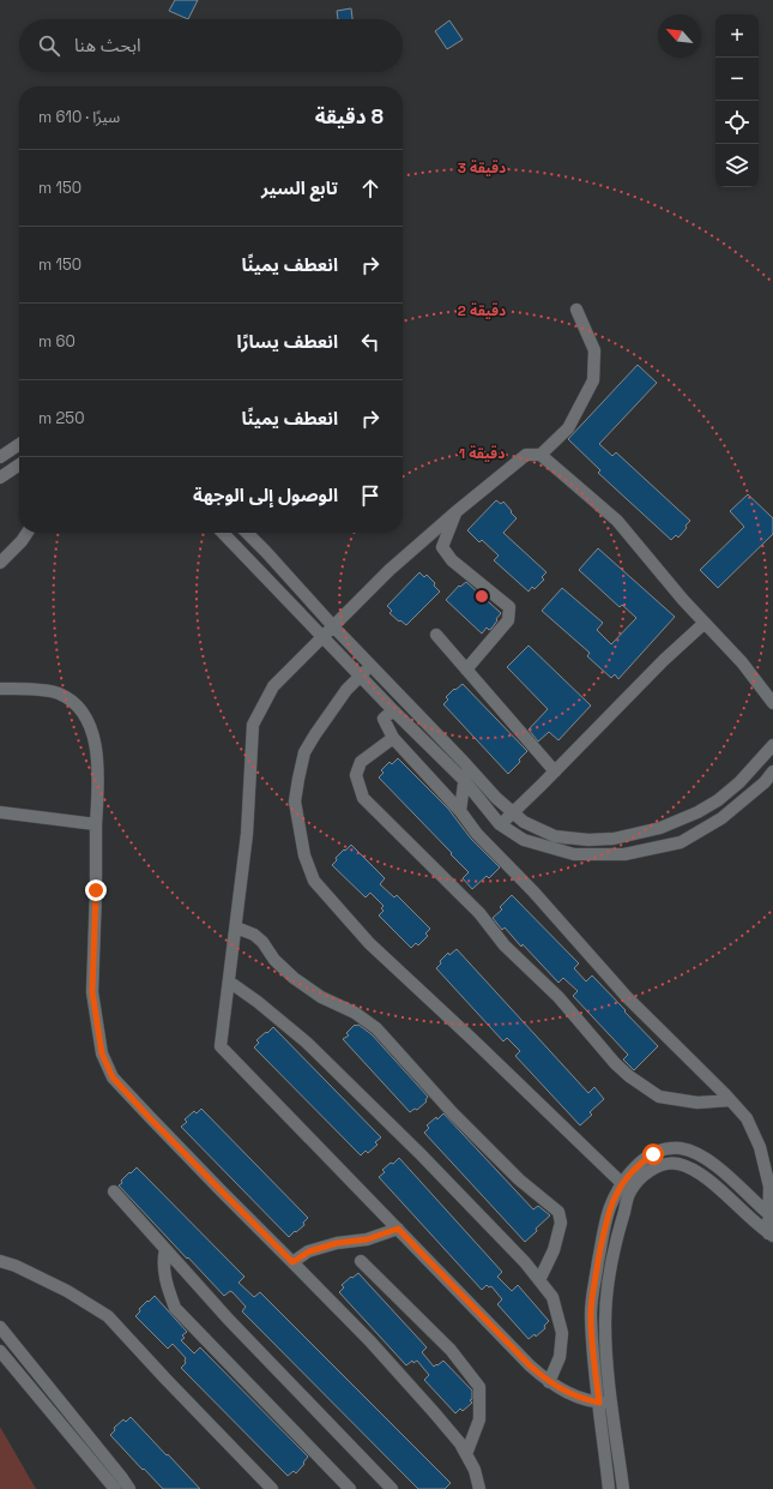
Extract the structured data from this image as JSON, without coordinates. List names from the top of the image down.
{
  "north": "top left",
  "page": {
    "map_buttons": ["+", "−"],
    "search": "ابحث هنا",
    "heading": ["8 دقيقة", "سيرًا · 610 m"],
    "list": [
      ["تابع السير", "150 m"],
      ["انعطف يمينًا", "150 m"],
      ["انعطف يسارًا", "60 m"],
      ["انعطف يمينًا", "250 m"],
      "الوصول إلى الوجهة"
    ]
  },
  "rings": ["3 دقيقة", "2 دقيقة", "1 دقيقة"]
}
